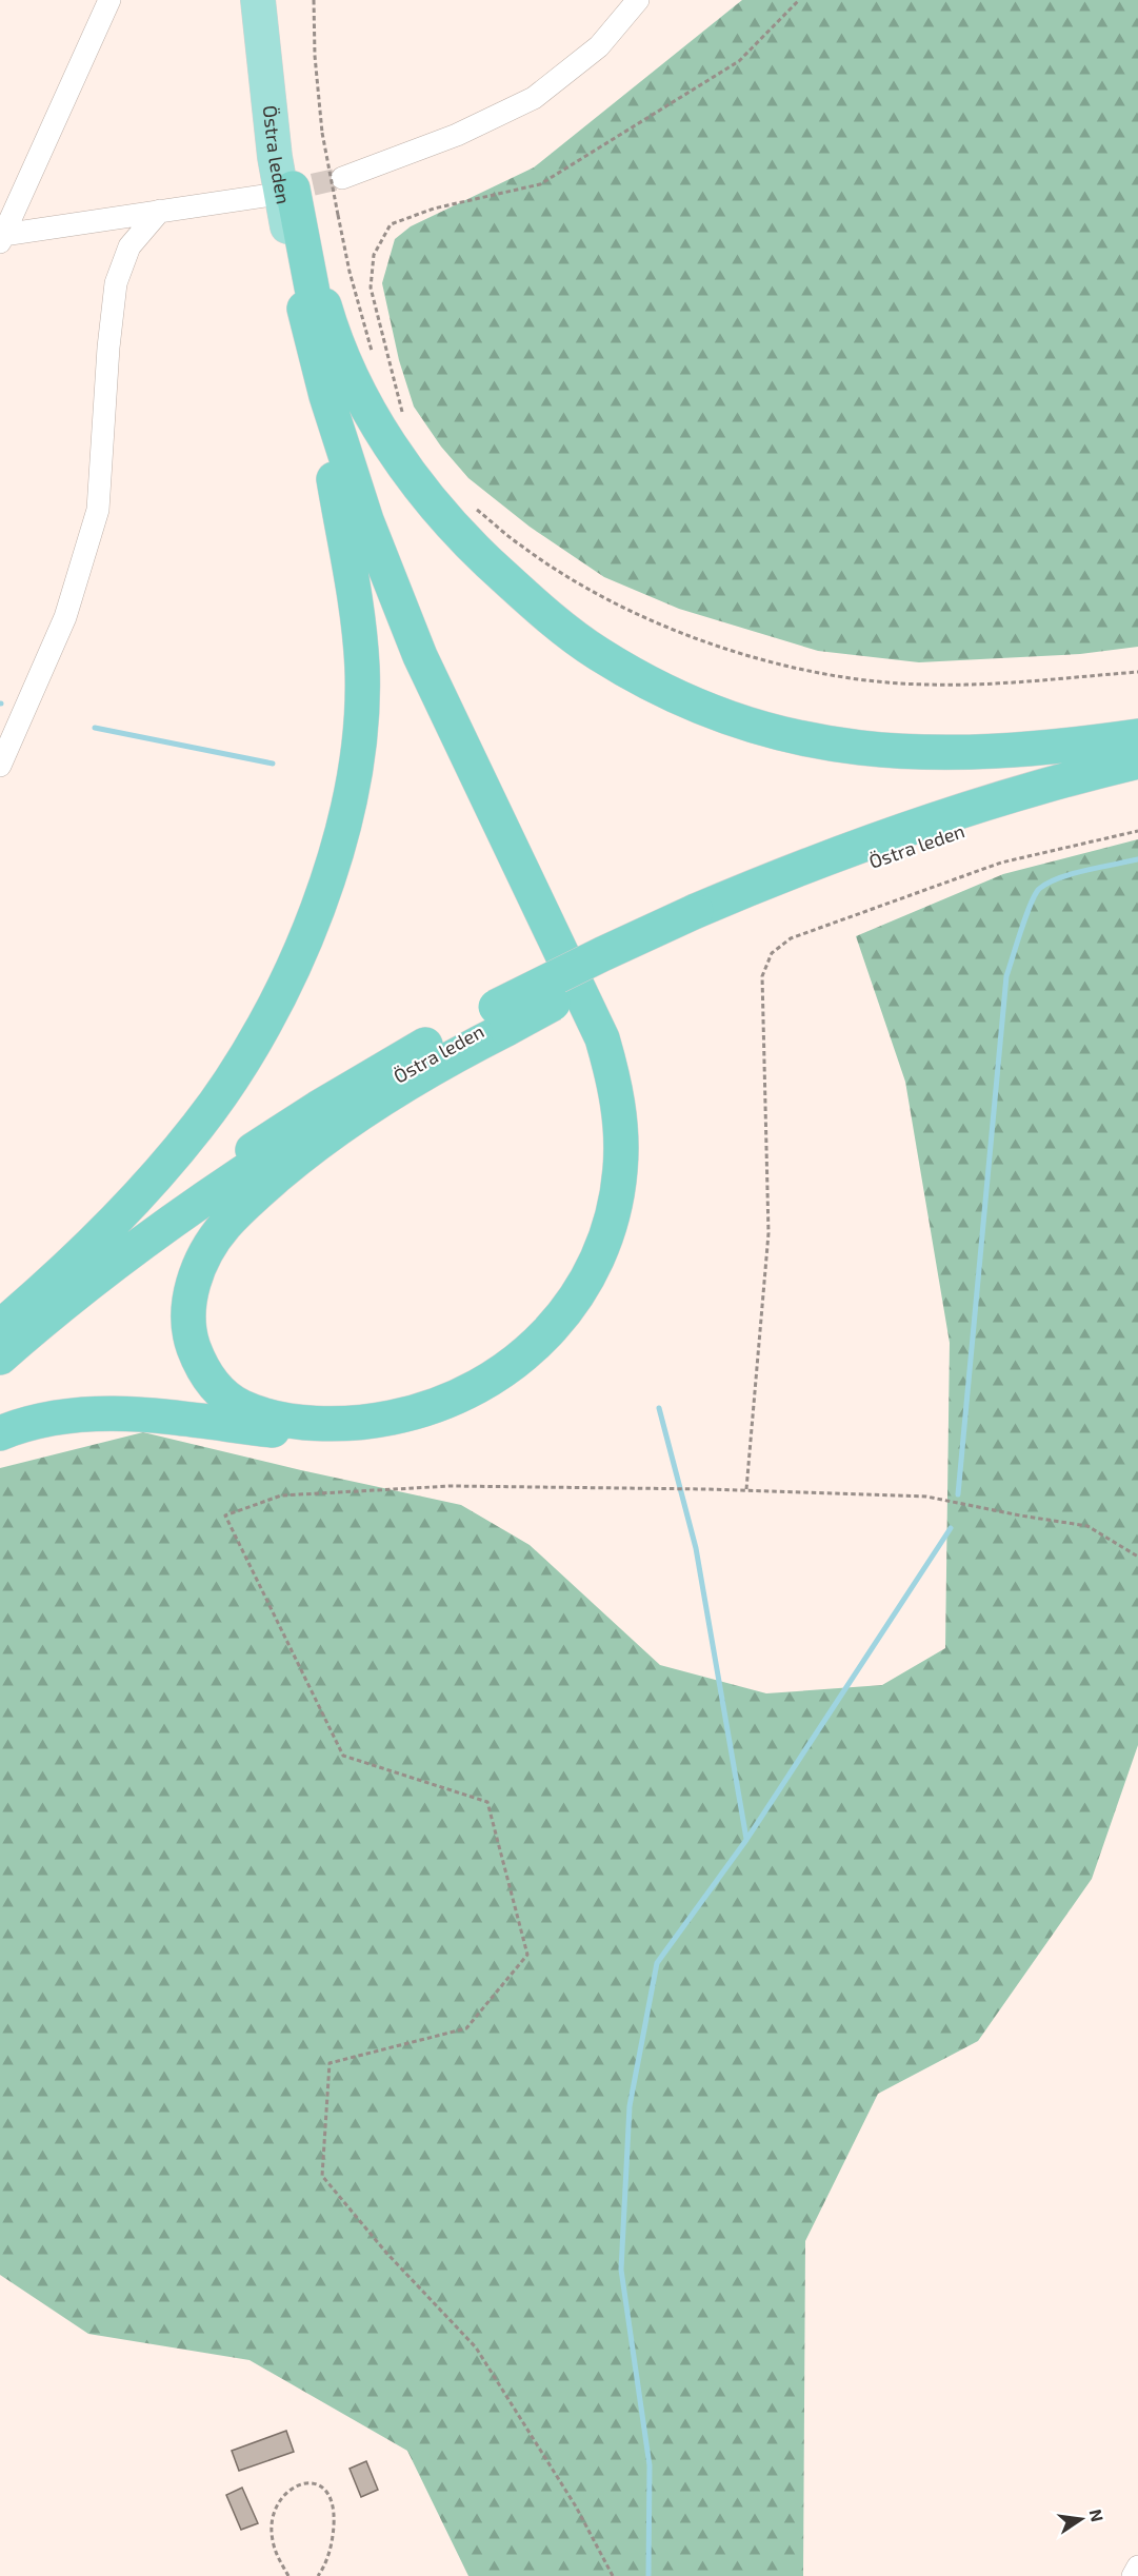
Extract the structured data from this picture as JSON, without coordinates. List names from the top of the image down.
{
  "streets": {
    "highway": ["Östra leden"]
  },
  "north": "right"
}
